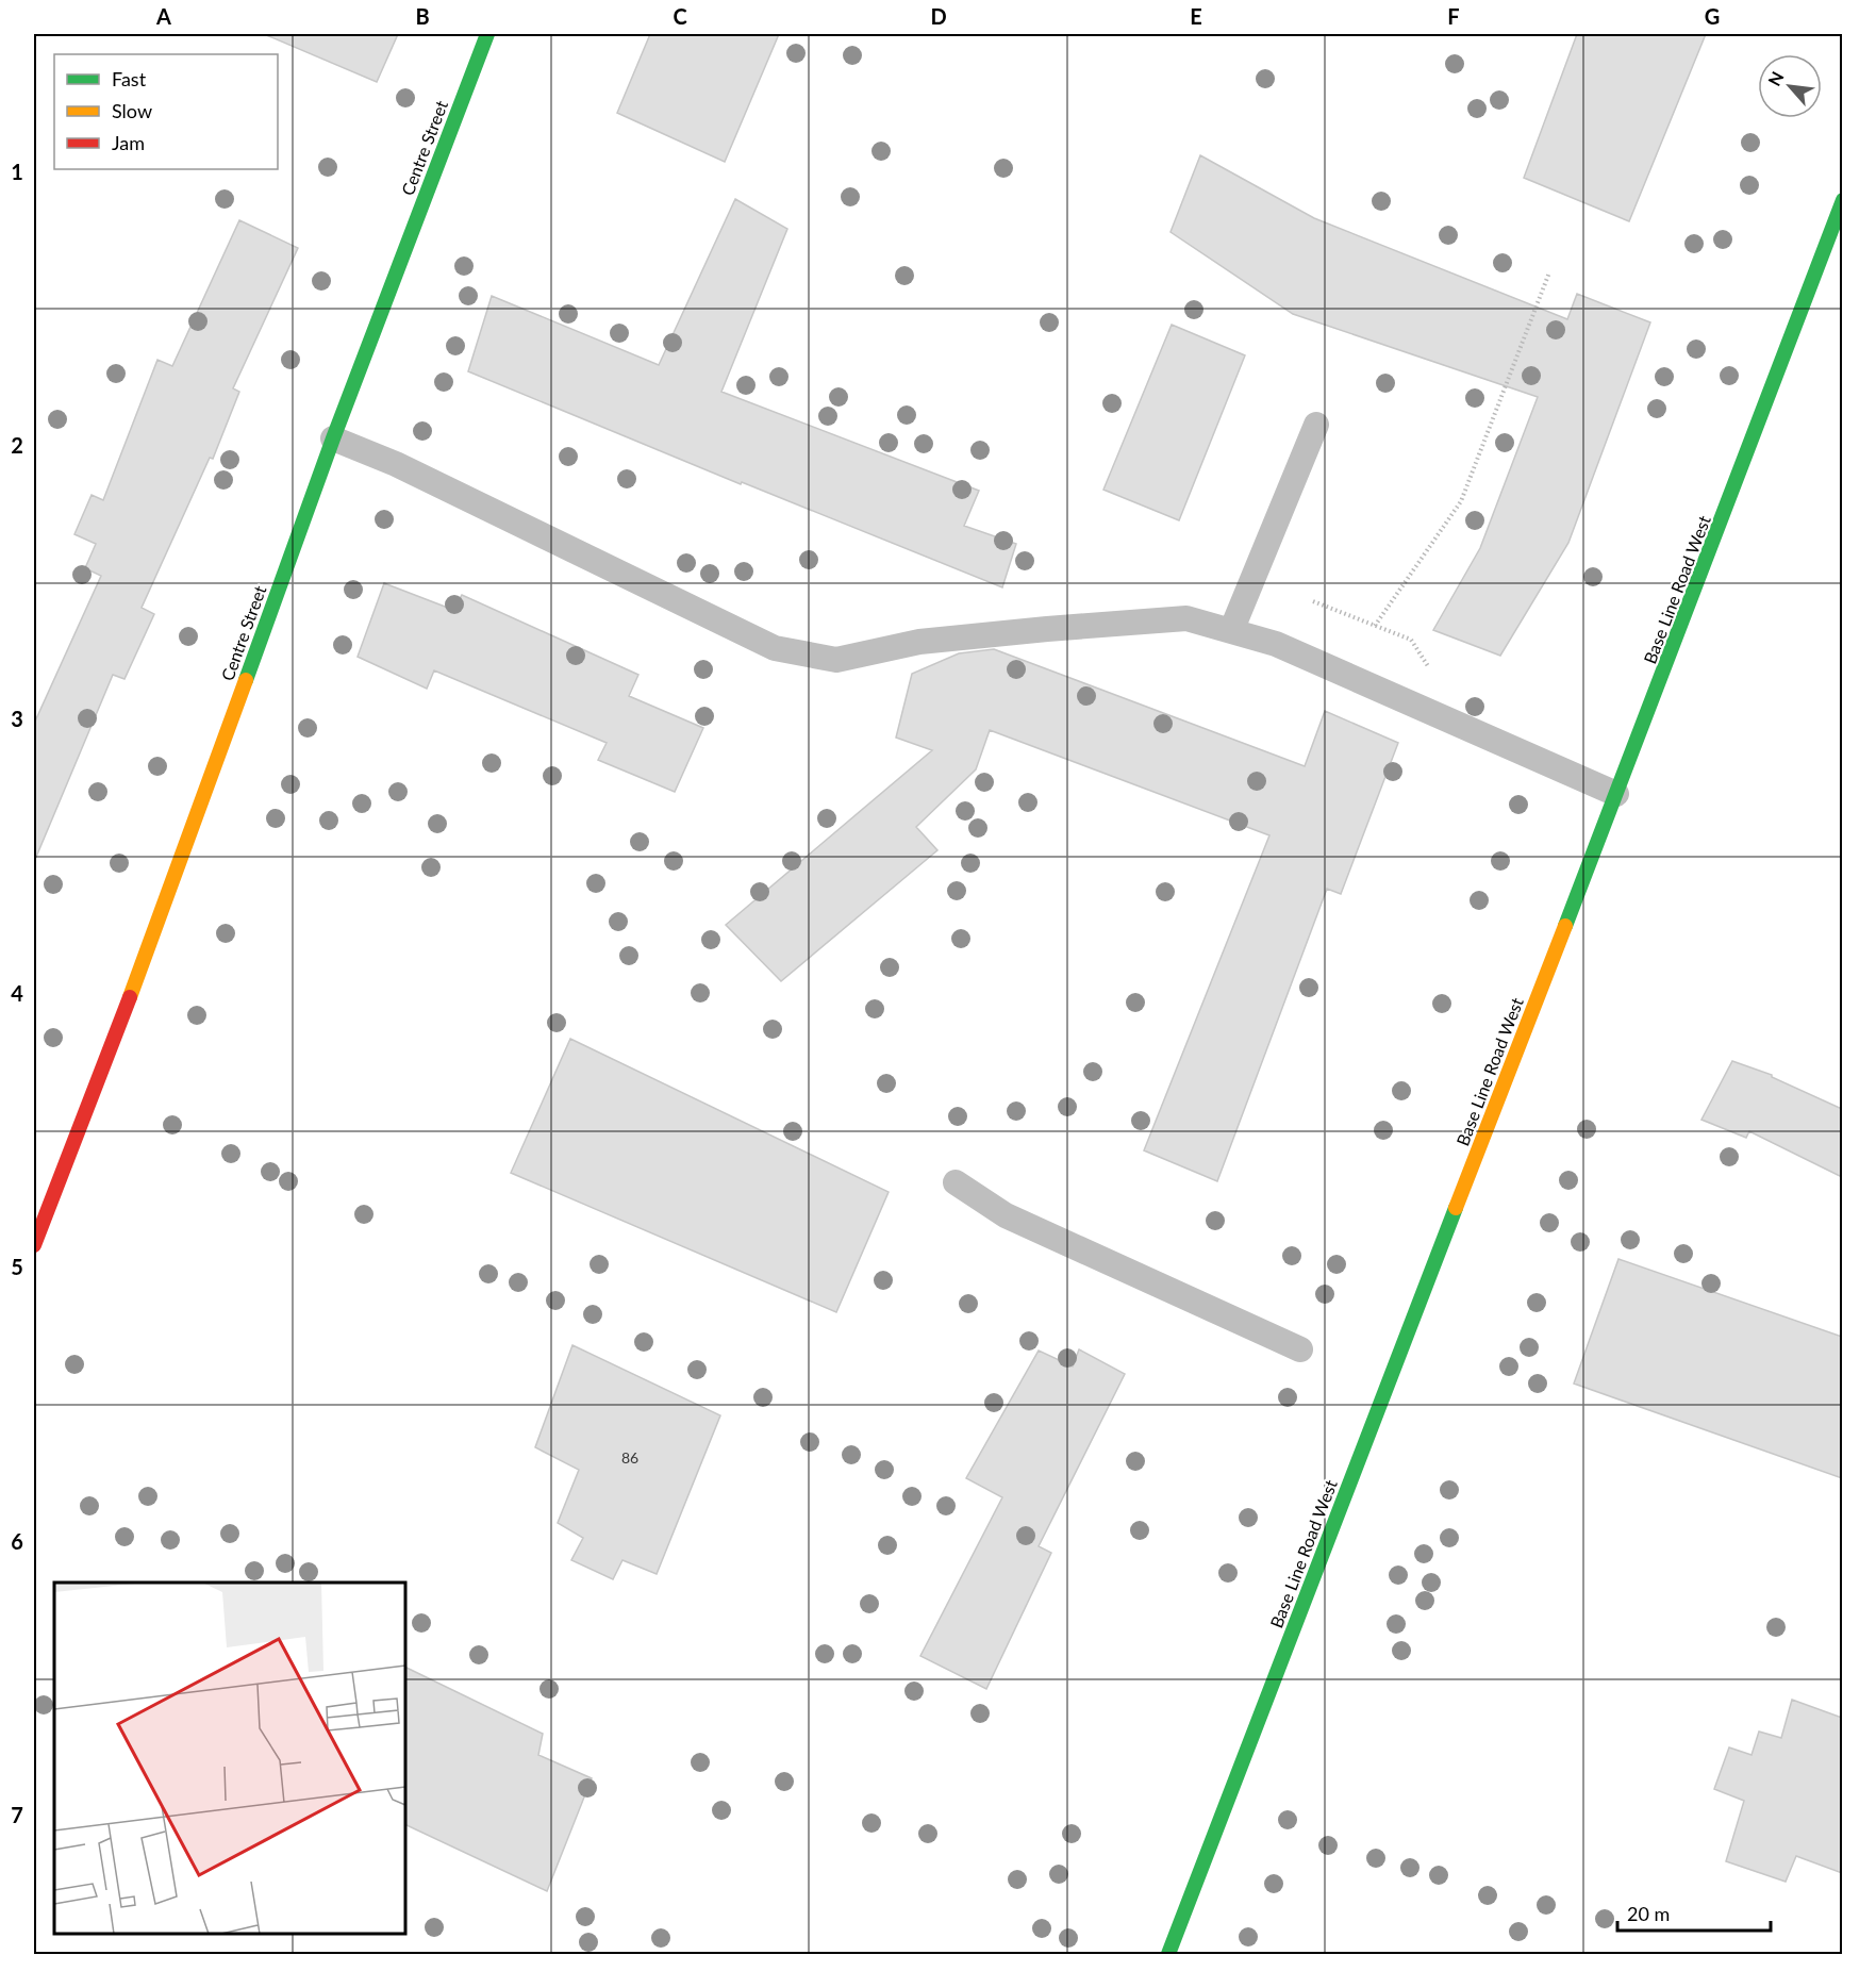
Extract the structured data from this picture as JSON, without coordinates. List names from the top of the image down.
{
  "streets": {
    "street": ["Centre Street", "Base Line Road West"]
  },
  "house_numbers": ["86"],
  "legend": ["Fast", "Slow", "Jam"],
  "scale_bar": "20 m",
  "north": "top left",
  "grid": {
    "columns": [
      "A",
      "B",
      "C",
      "D",
      "E",
      "F",
      "G"
    ],
    "rows": [
      "1",
      "2",
      "3",
      "4",
      "5",
      "6",
      "7"
    ]
  }
}
